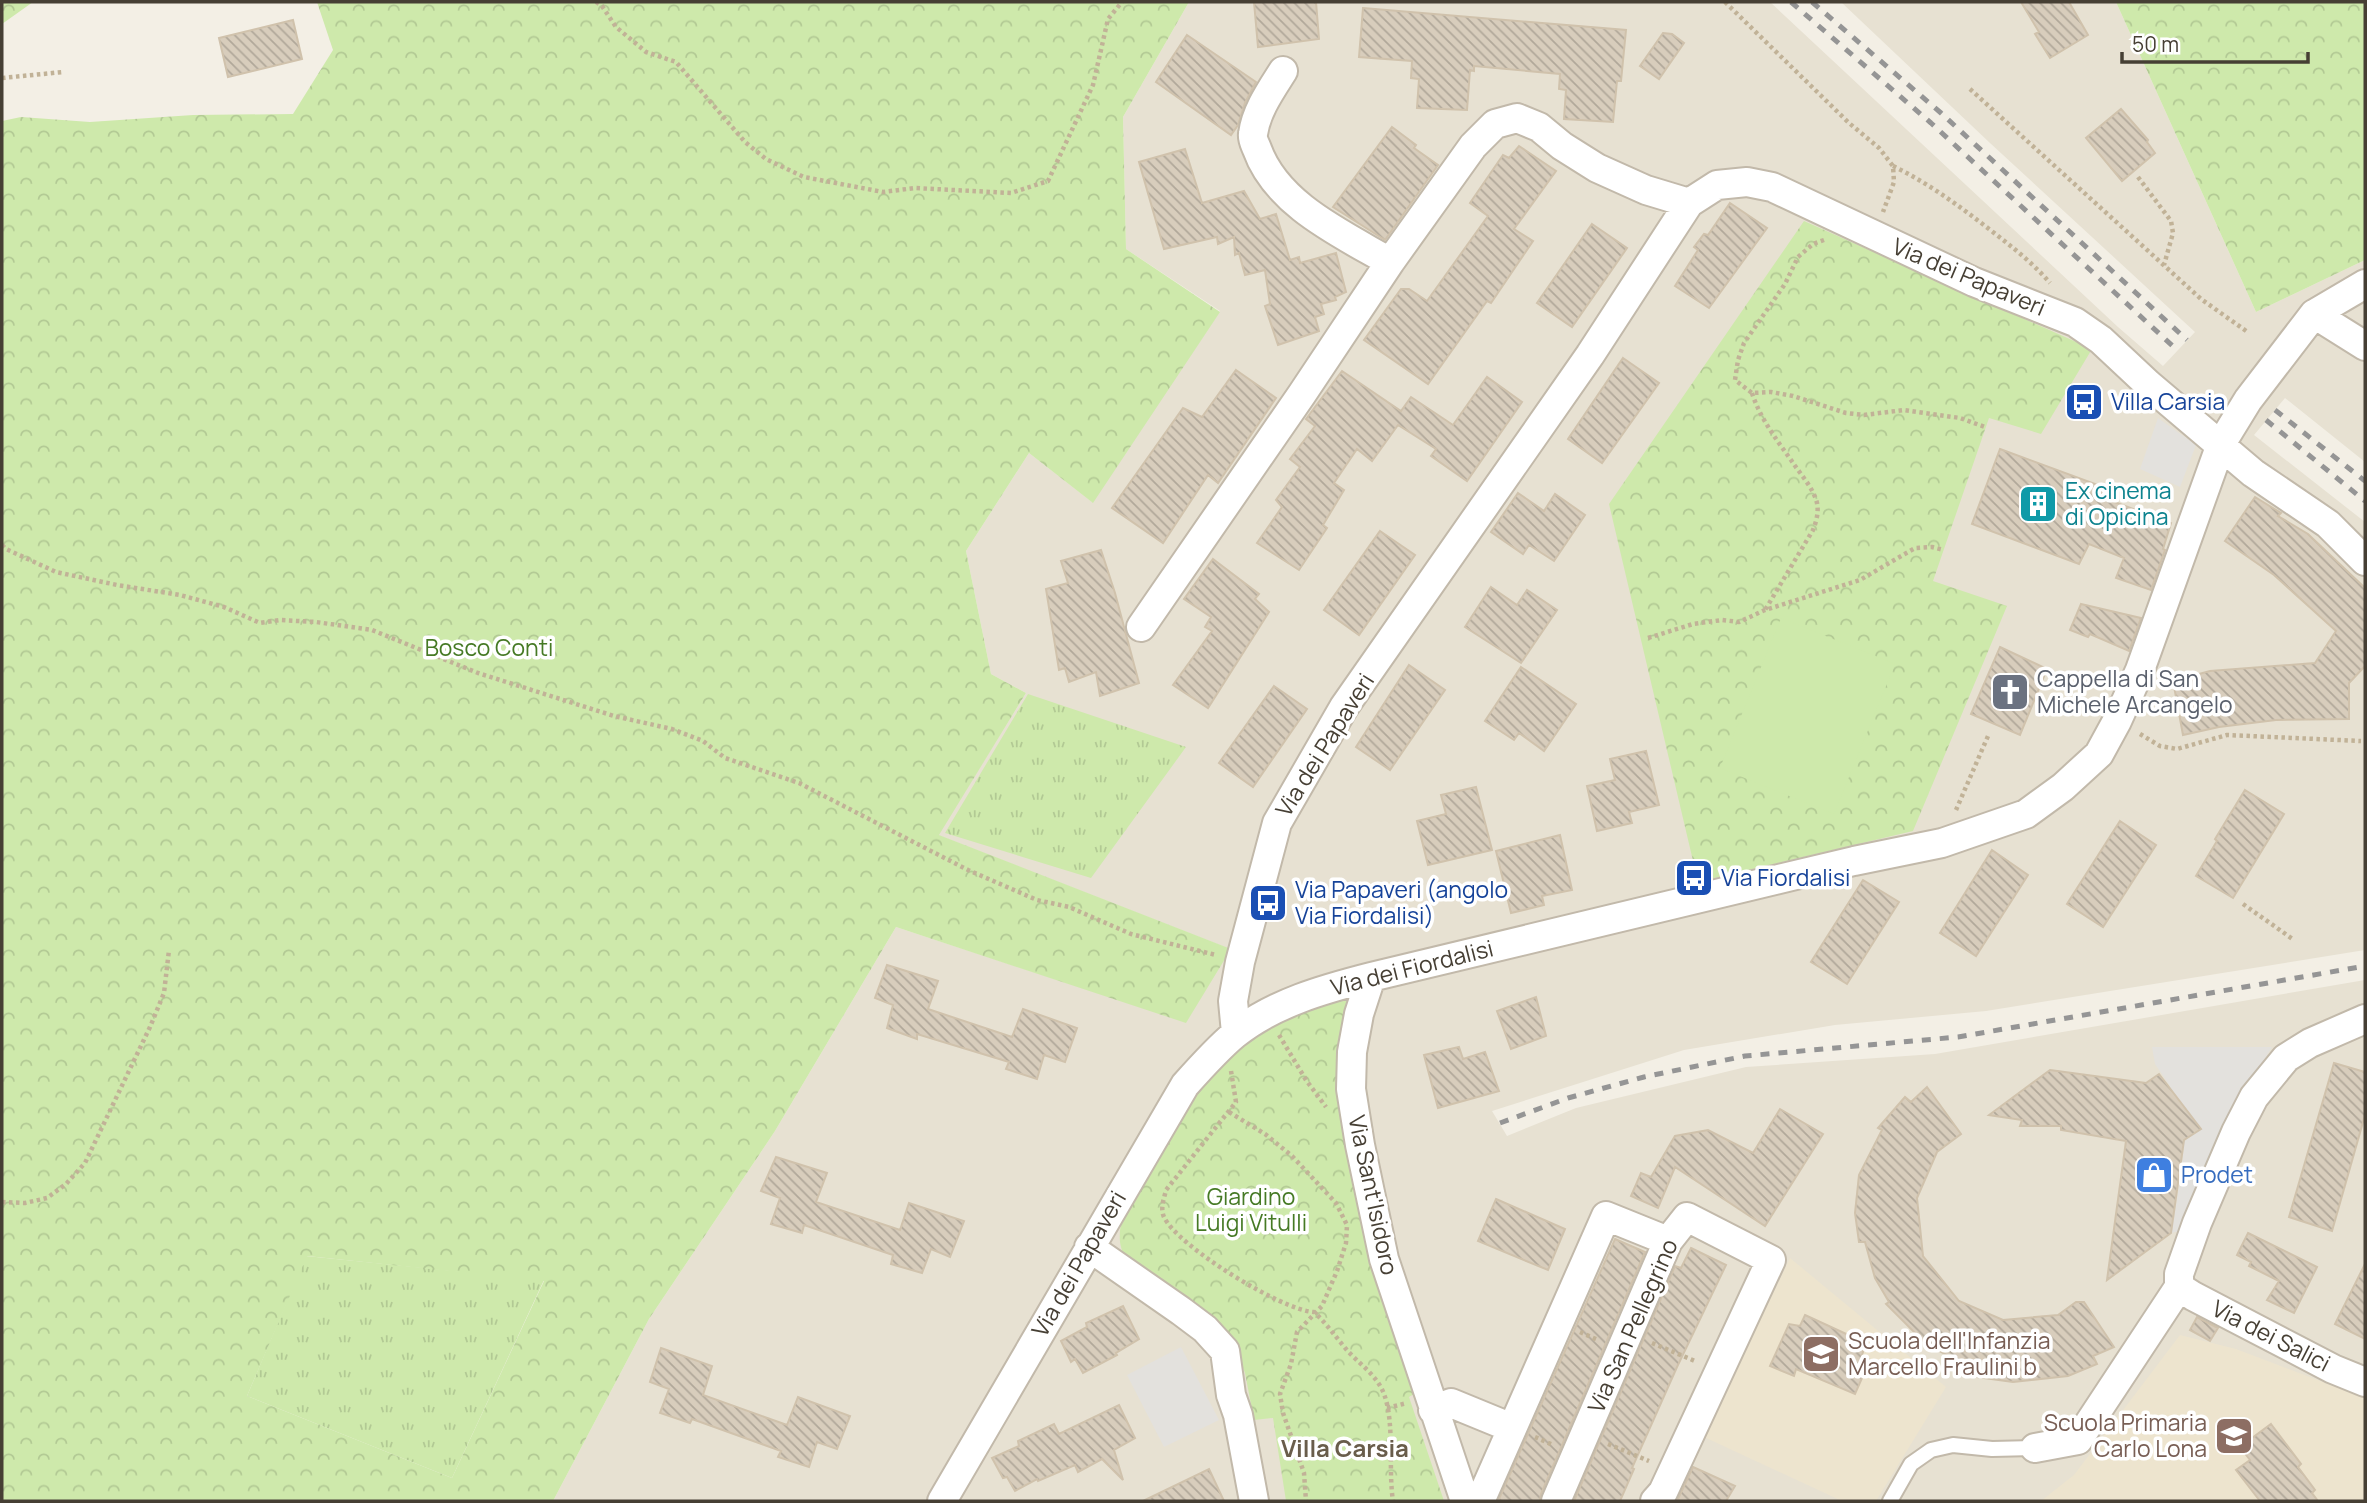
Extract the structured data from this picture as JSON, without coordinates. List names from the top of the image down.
{
  "streets": {
    "street": [
      "Via dei Papaveri",
      "Via dei Fiordalisi",
      "Via Sant'Isidoro",
      "Via San Pellegrino",
      "Via dei Salici"
    ]
  },
  "crossings": [
    ["Via dei Papaveri", "Via dei Fiordalisi"],
    ["Via dei Fiordalisi", "Via Sant'Isidoro"]
  ],
  "districts": ["Villa Carsia"],
  "parks": ["Bosco Conti", "Giardino Luigi Vitulli"],
  "places": {
    "bus stop": ["Villa Carsia", "Via Fiordalisi", "Via Papaveri (angolo Via Fiordalisi)"],
    "building": ["Ex cinema di Opicina"],
    "church": ["Cappella di San Michele Arcangelo"],
    "shop": ["Prodet"],
    "school or university": ["Scuola dell'Infanzia Marcello Fraulini b", "Scuola Primaria Carlo Lona"]
  },
  "scale_bar": "50 m"
}
